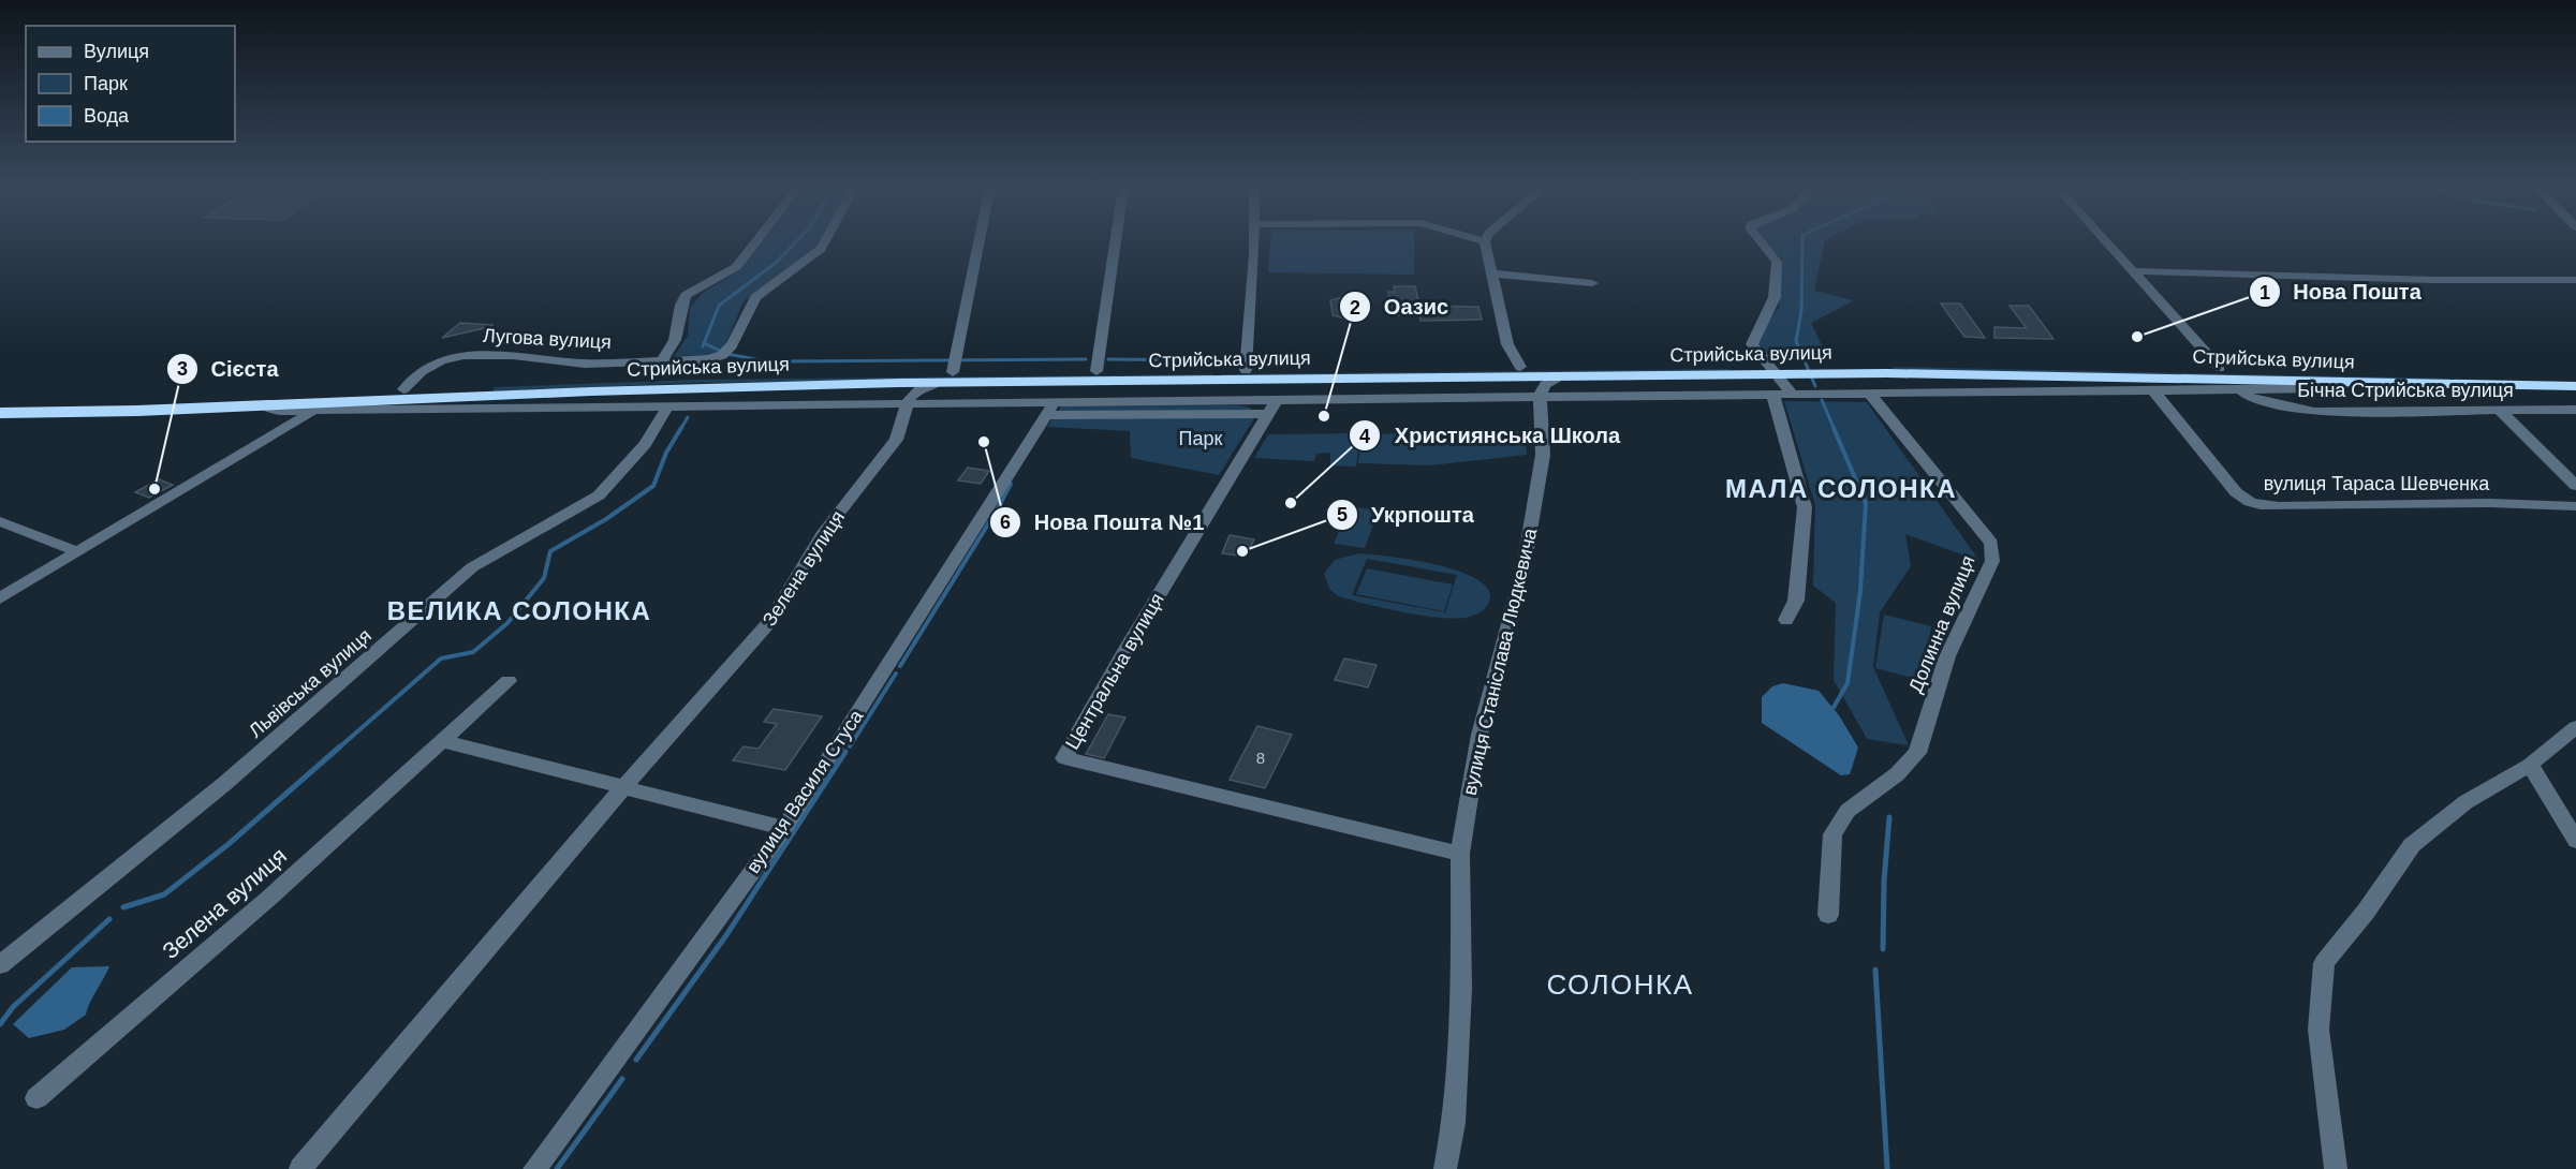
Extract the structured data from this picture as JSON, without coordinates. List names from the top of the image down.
{
  "streets": {
    "highway": ["Стрийська вулиця"],
    "street": [
      "Лугова вулиця",
      "Бічна Стрийська вулиця",
      "вулиця Тараса Шевченка",
      "Зелена вулиця",
      "Долинна вулиця",
      "вулиця Станіслава Людкевича",
      "Центральна вулиця",
      "Львівська вулиця",
      "вулиця Василя Стуса"
    ]
  },
  "crossings": [
    ["Лугова вулиця", "Стрийська вулиця"],
    ["Стрийська вулиця", "Зелена вулиця"],
    ["вулиця Станіслава Людкевича", "Центральна вулиця"]
  ],
  "districts": ["МАЛА СОЛОНКА", "ВЕЛИКА СОЛОНКА", "СОЛОНКА"],
  "parks": ["Парк"],
  "places": [
    "Нова Пошта",
    "Оазис",
    "Нова Пошта №1",
    "Сієста",
    "Християнська Школа",
    "Укрпошта"
  ],
  "house_numbers": ["8"],
  "legend": ["Вулиця", "Парк", "Вода"]
}
